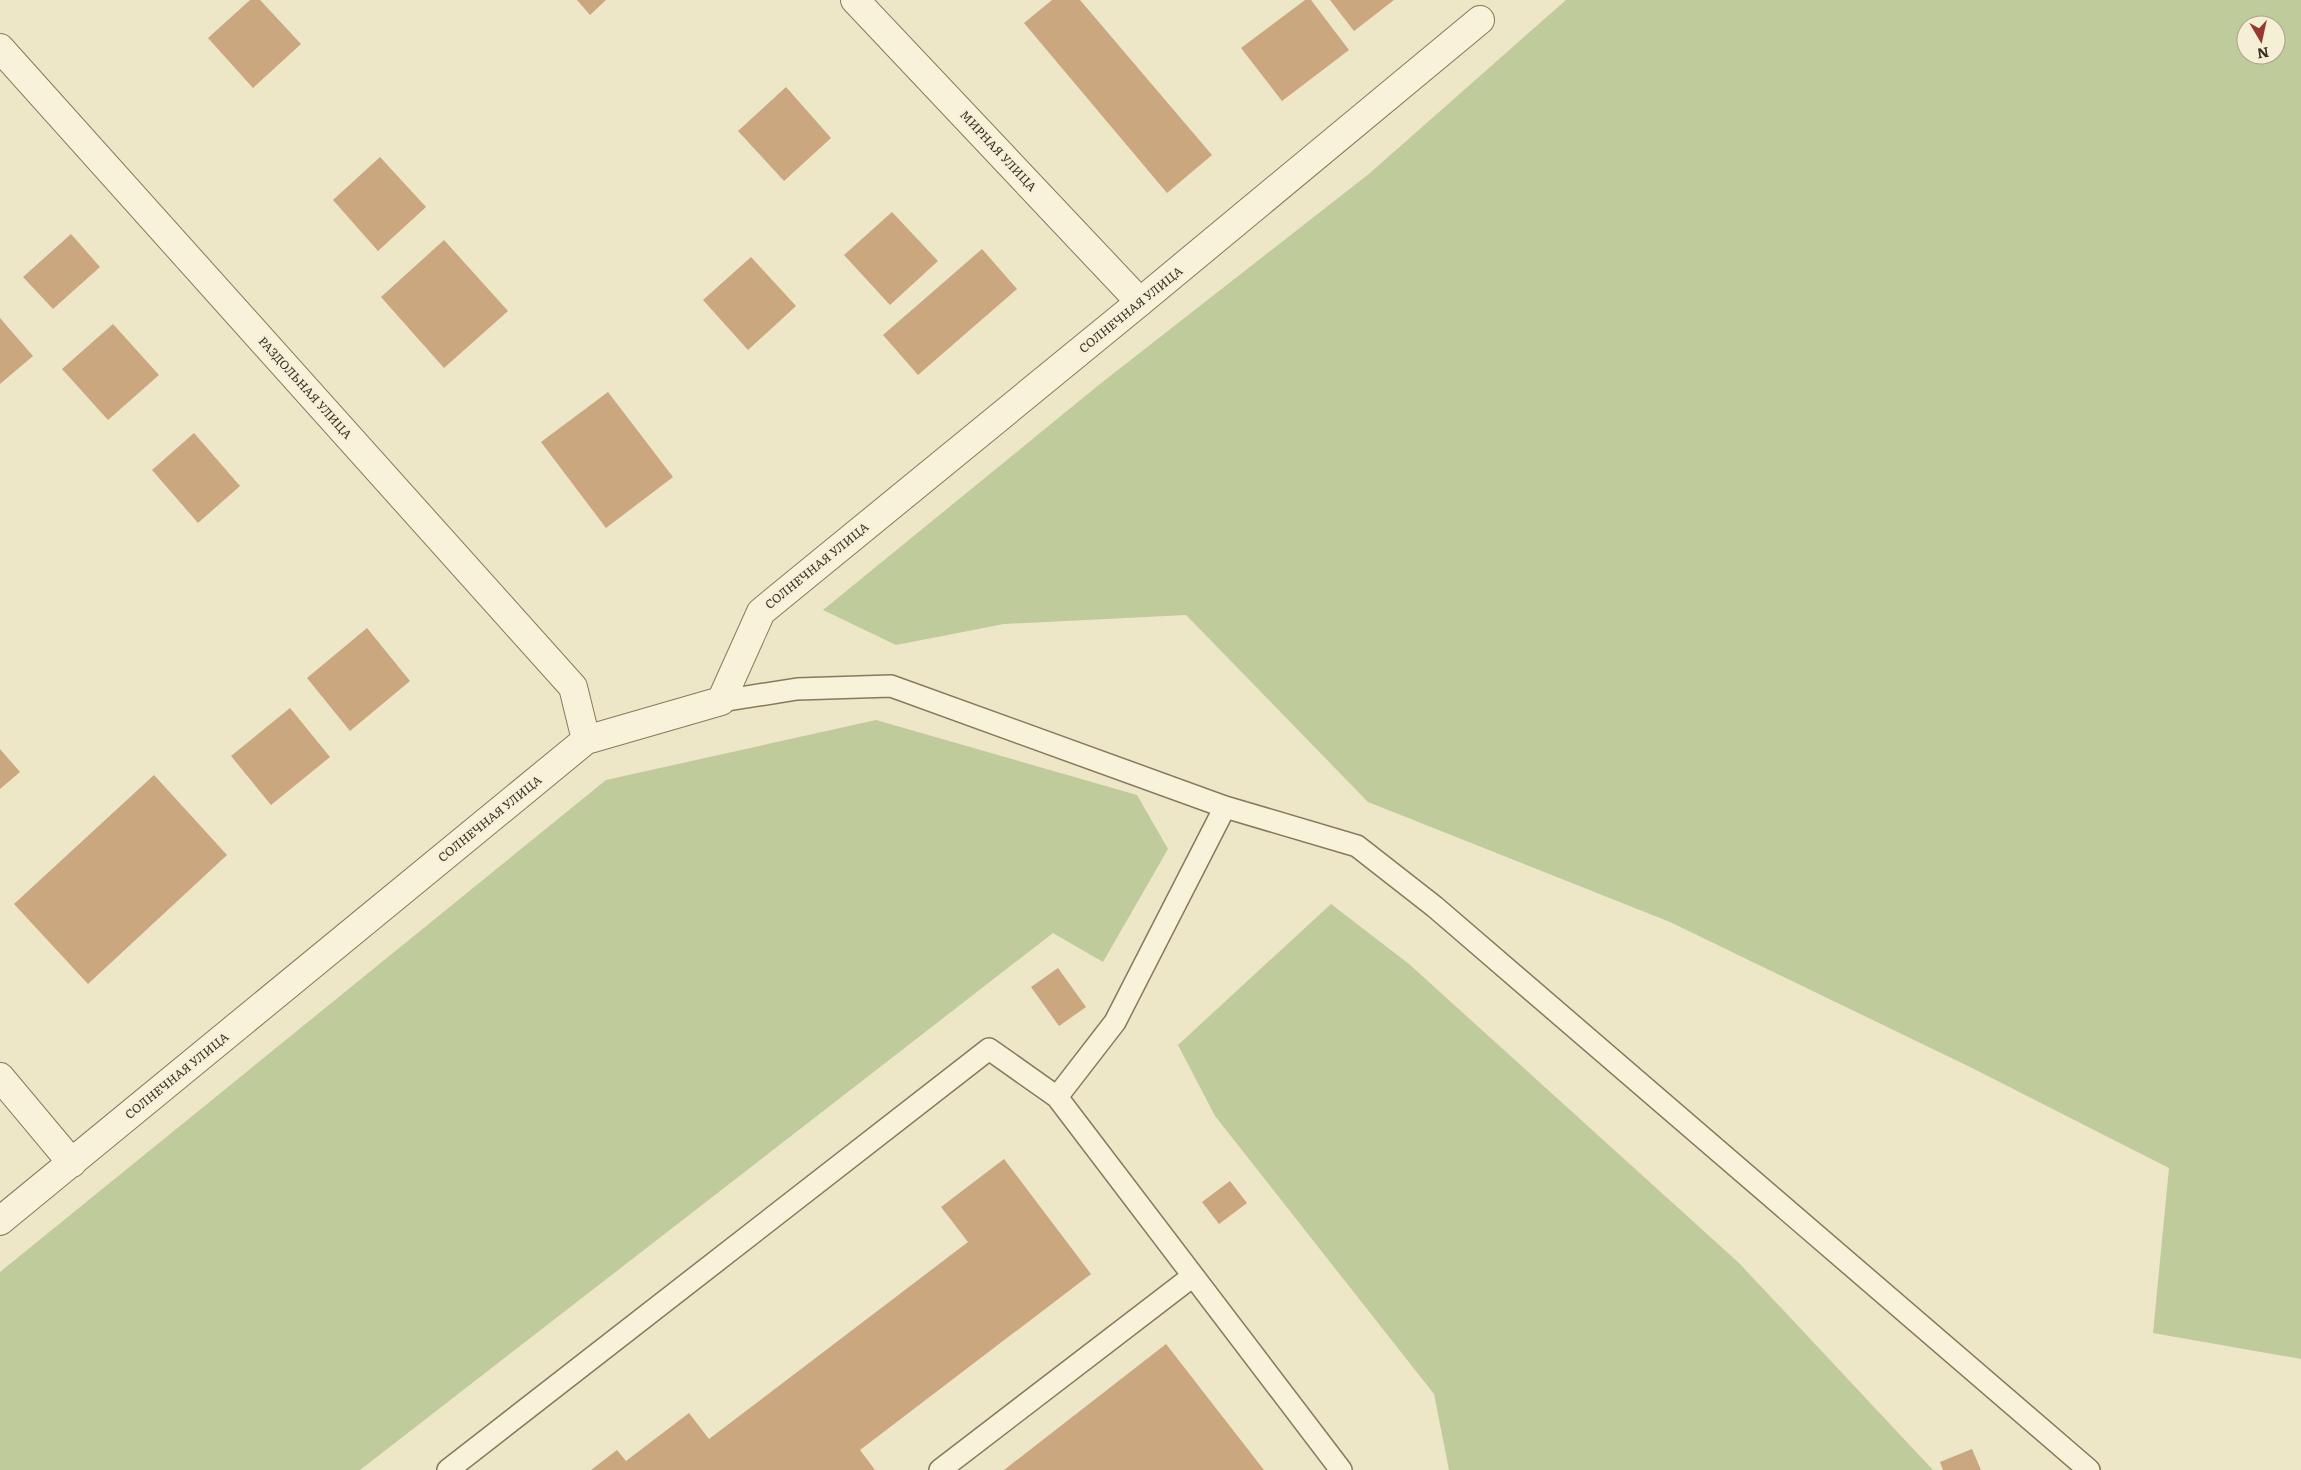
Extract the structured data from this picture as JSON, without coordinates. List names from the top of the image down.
{
  "streets": {
    "street": ["МИРНАЯ УЛИЦА", "СОЛНЕЧНАЯ УЛИЦА", "РАЗДОЛЬНАЯ УЛИЦА"]
  },
  "crossings": [
    ["МИРНАЯ УЛИЦА", "СОЛНЕЧНАЯ УЛИЦА"],
    ["СОЛНЕЧНАЯ УЛИЦА", "РАЗДОЛЬНАЯ УЛИЦА"]
  ],
  "north": "bottom"
}
